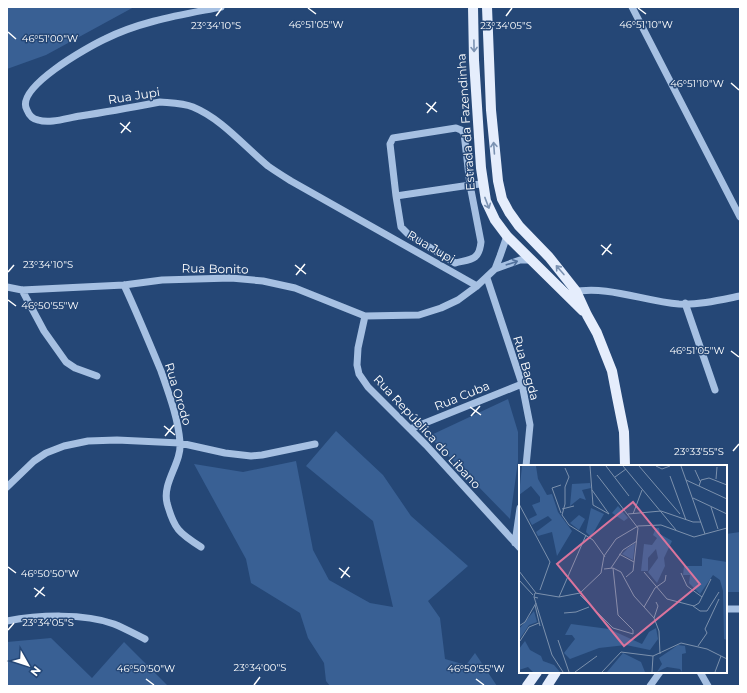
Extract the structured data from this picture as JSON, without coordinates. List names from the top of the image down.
{
  "streets": {
    "main road": ["Estrada da Fazendinha"],
    "street": [
      "Rua Jupi",
      "Rua Bonito",
      "Rua Bagda",
      "Rua Orodo",
      "Rua Cuba",
      "Rua República do Libano"
    ]
  },
  "crossings": [
    ["Rua Jupi", "Rua Bonito"],
    ["Rua Bonito", "Rua Bagda"],
    ["Rua Bonito", "Rua Orodo"],
    ["Rua Bonito", "Rua República do Libano"],
    ["Rua Bagda", "Rua Cuba"],
    ["Rua Cuba", "Rua República do Libano"]
  ],
  "north": "bottom right",
  "coordinates": [
    "46°51'05\"W",
    "46°51'10\"W",
    "23°34'10\"S",
    "23°34'05\"S",
    "46°51'00\"W",
    "46°50'55\"W",
    "23°33'55\"S",
    "46°50'50\"W",
    "23°34'00\"S"
  ]
}
